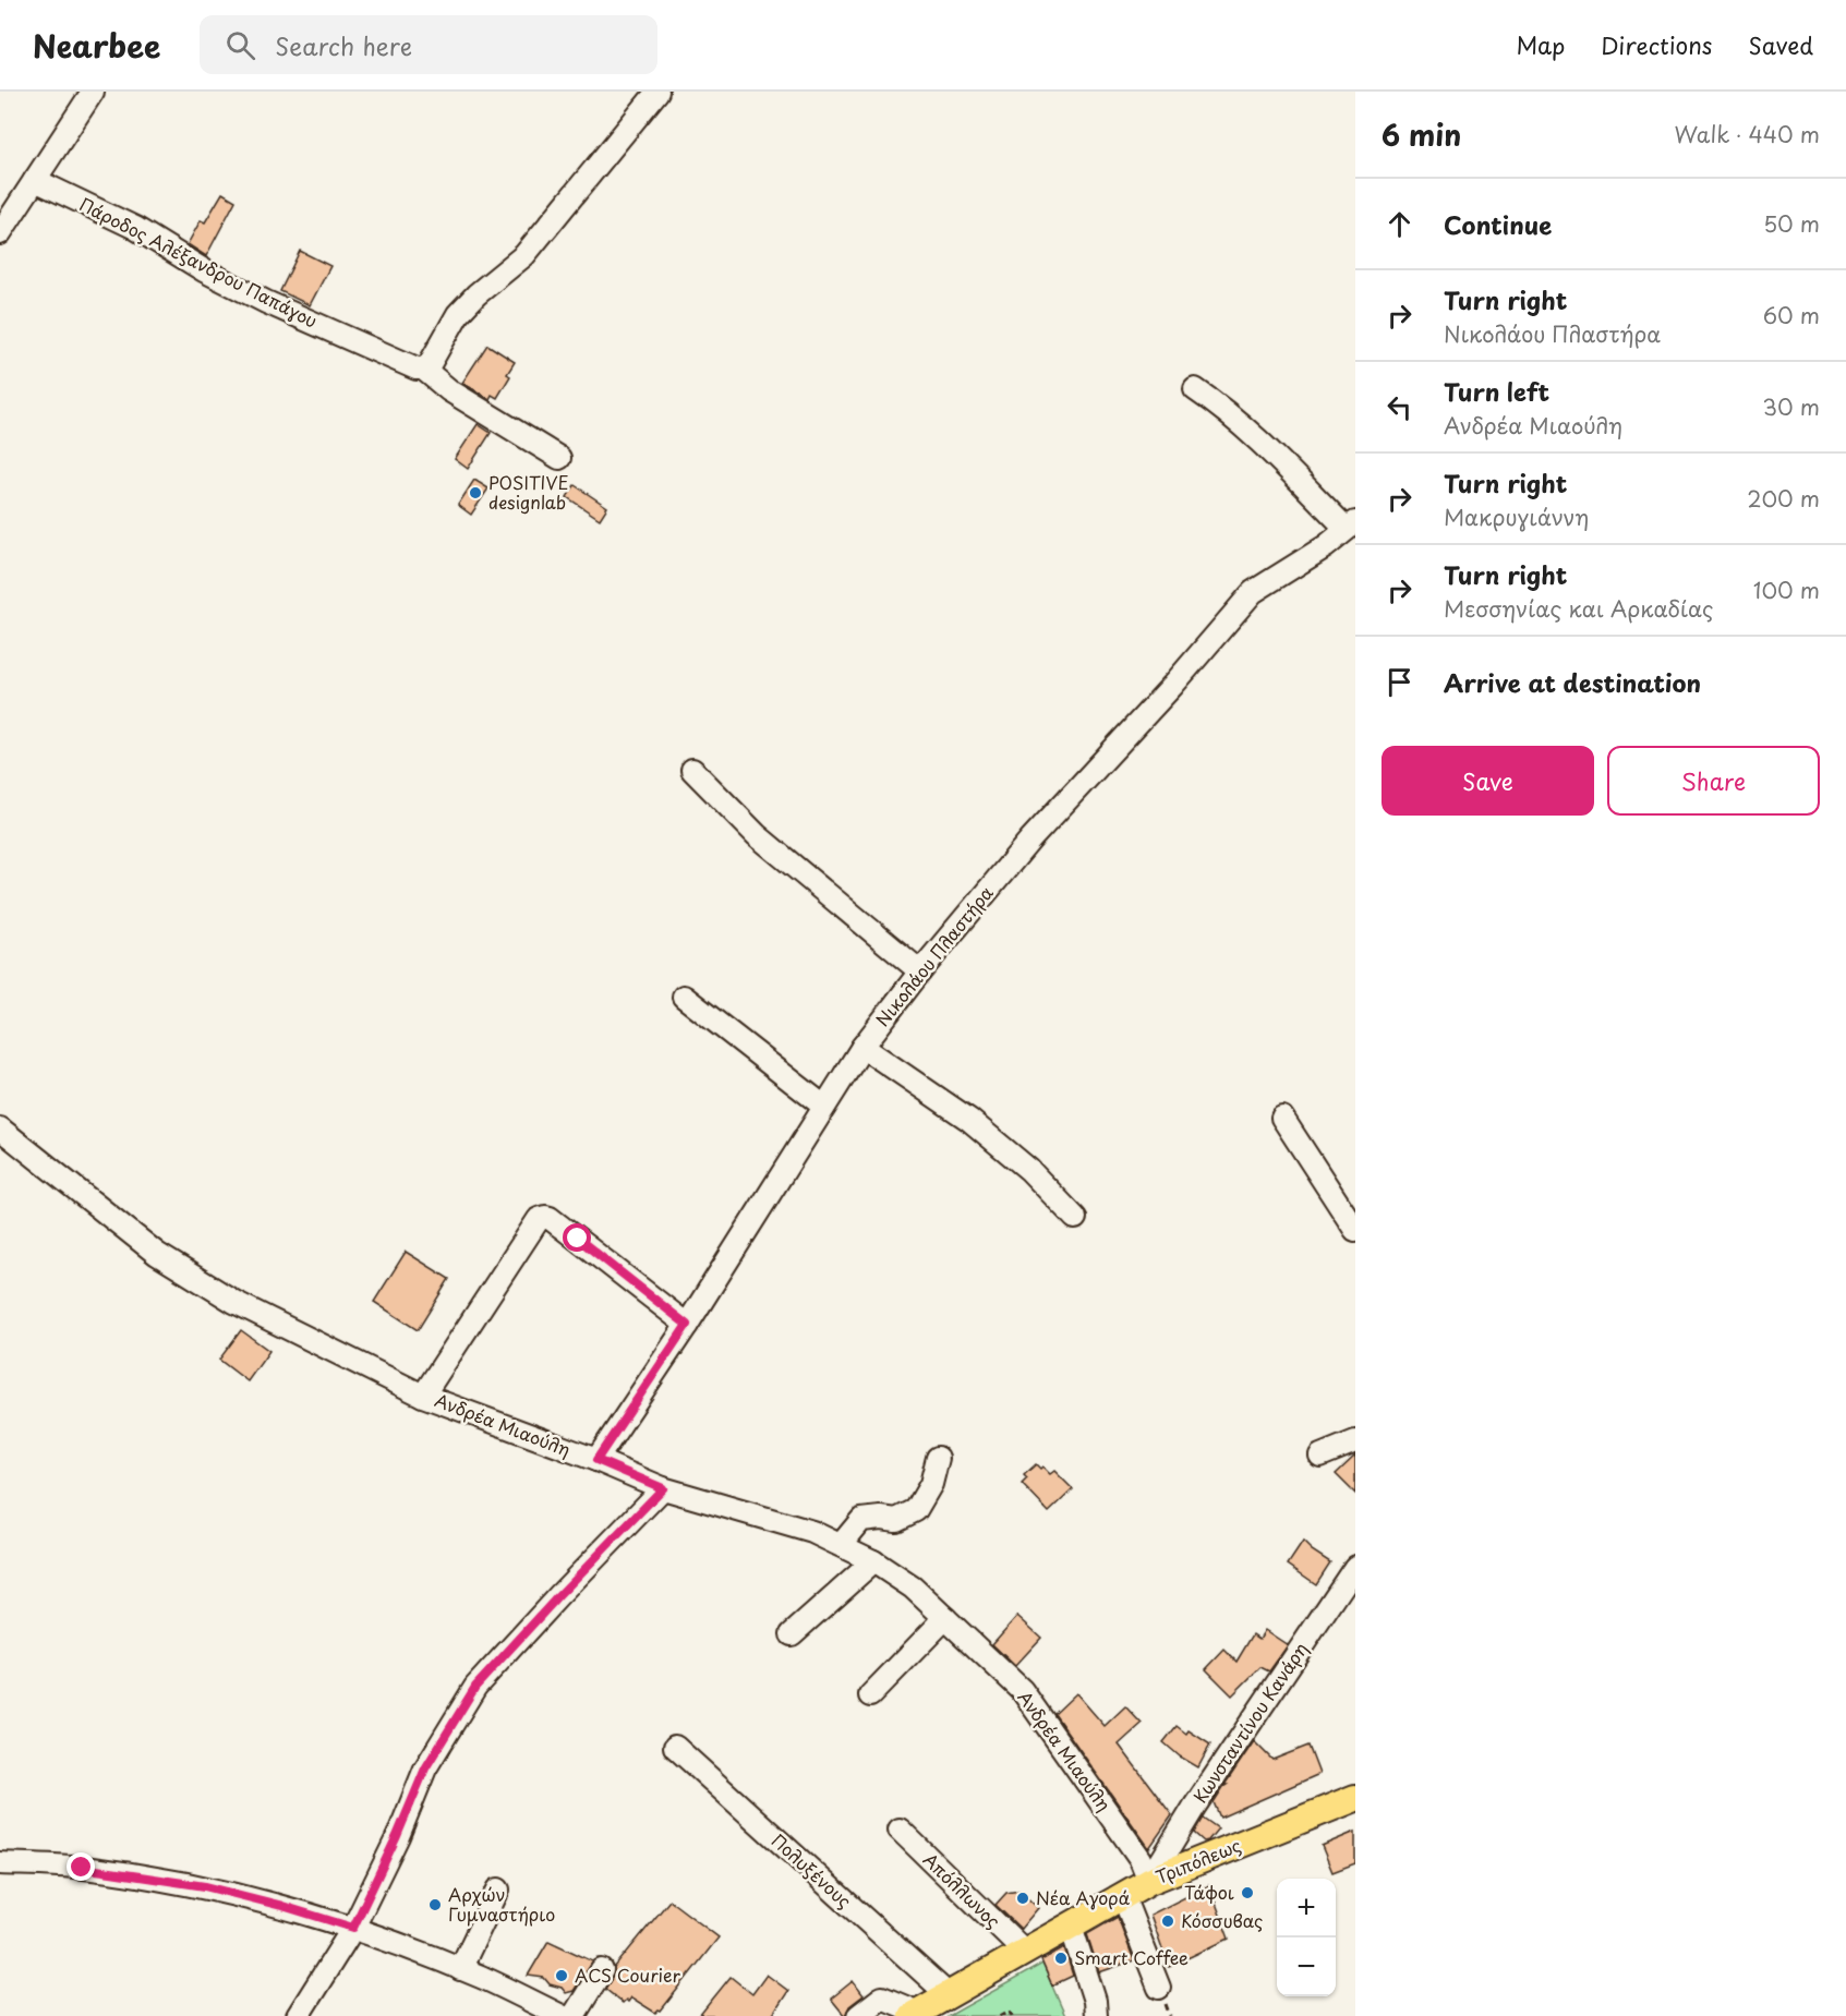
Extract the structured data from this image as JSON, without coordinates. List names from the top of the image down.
{
  "streets": {
    "main road": ["Τριπόλεως"],
    "street": [
      "Πάροδος Αλέξανδρου Παπάγου",
      "Νικολάου Πλαστήρα",
      "Ανδρέα Μιαούλη",
      "Κωνσταντίνου Κανάρη",
      "Πολυξένους",
      "Απόλλωνος"
    ]
  },
  "crossings": [
    ["Νικολάου Πλαστήρα", "Ανδρέα Μιαούλη"],
    ["Ανδρέα Μιαούλη", "Κωνσταντίνου Κανάρη"],
    ["Ανδρέα Μιαούλη", "Τριπόλεως"],
    ["Κωνσταντίνου Κανάρη", "Τριπόλεως"],
    ["Τριπόλεως", "Πολυξένους"],
    ["Τριπόλεως", "Απόλλωνος"]
  ],
  "places": [
    "POSITIVE designlab",
    "Τάφοι",
    "Νέα Αγορά",
    "Αρχών Γυμναστήριο",
    "Κόσσυβας",
    "Smart Coffee",
    "ACS Courier"
  ],
  "page": {
    "header": "Nearbee",
    "search": "Search here",
    "nav": ["Map", "Directions", "Saved"],
    "heading": ["6 min", "Walk · 440 m"],
    "list": [
      ["Continue", "50 m"],
      ["Turn right", "Νικολάου Πλαστήρα", "60 m"],
      ["Turn left", "Ανδρέα Μιαούλη", "30 m"],
      ["Turn right", "Μακρυγιάννη", "200 m"],
      ["Turn right", "Μεσσηνίας και Αρκαδίας", "100 m"],
      "Arrive at destination"
    ],
    "buttons": ["Save", "Share"],
    "map_buttons": ["+", "−"]
  }
}
